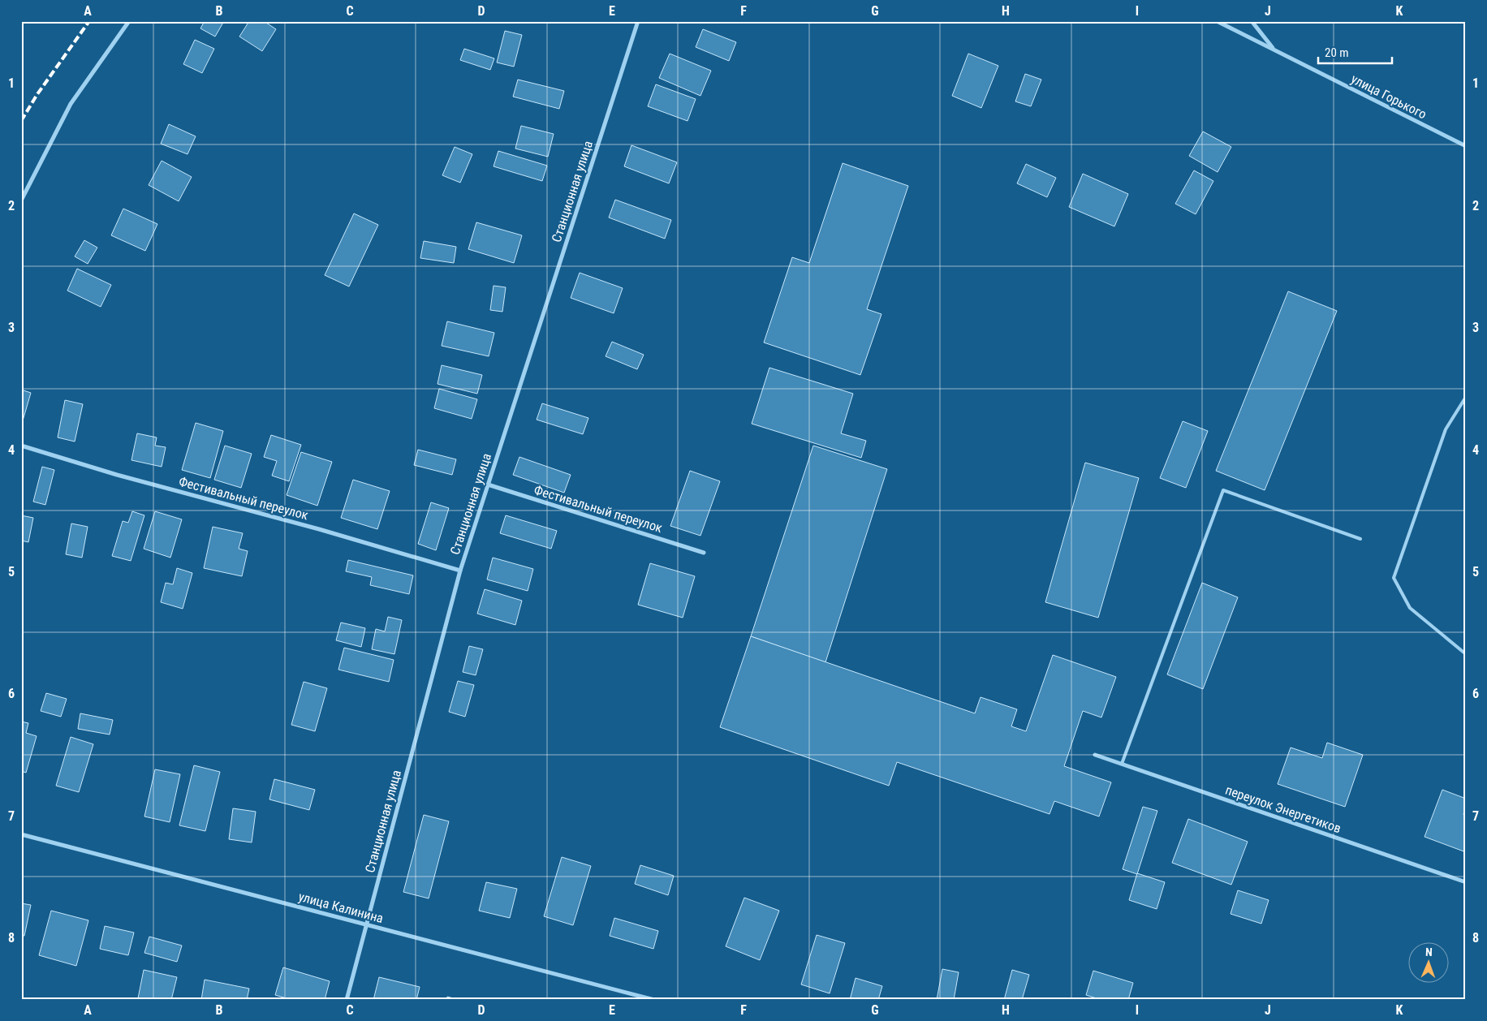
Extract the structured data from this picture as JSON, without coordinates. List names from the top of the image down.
{
  "streets": {
    "street": [
      "улица Горького",
      "Станционная улица",
      "Фестивальный переулок",
      "переулок Энергетиков",
      "улица Калинина"
    ]
  },
  "crossings": [
    ["Станционная улица", "Фестивальный переулок"],
    ["Станционная улица", "улица Калинина"]
  ],
  "scale_bar": "20 m",
  "north": "top",
  "grid": {
    "columns": [
      "A",
      "B",
      "C",
      "D",
      "E",
      "F",
      "G",
      "H",
      "I",
      "J",
      "K"
    ],
    "rows": [
      "1",
      "2",
      "3",
      "4",
      "5",
      "6",
      "7",
      "8"
    ]
  }
}
